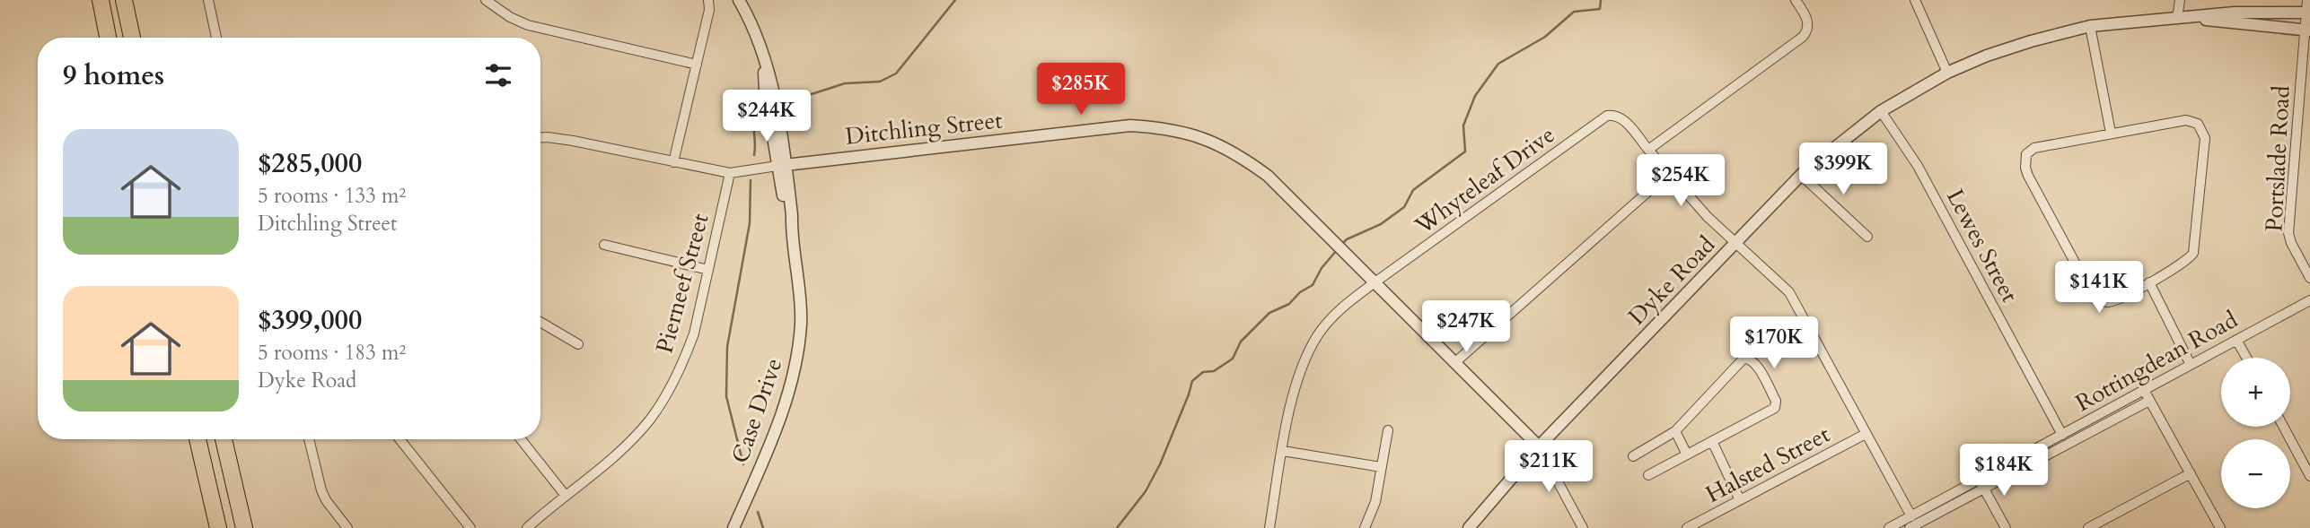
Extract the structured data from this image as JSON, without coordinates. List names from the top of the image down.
{
  "streets": {
    "street": [
      "Ditchling Street",
      "Portslade Road",
      "Whyteleaf Drive",
      "Lewes Street",
      "Dyke Road",
      "Pierneef Street",
      "Rottingdean Road",
      "Case Drive",
      "Halsted Street"
    ]
  },
  "crossings": [
    ["Ditchling Street", "Whyteleaf Drive"],
    ["Ditchling Street", "Dyke Road"],
    ["Ditchling Street", "Pierneef Street"],
    ["Ditchling Street", "Case Drive"],
    ["Portslade Road", "Dyke Road"],
    ["Whyteleaf Drive", "Dyke Road"],
    ["Whyteleaf Drive", "Rottingdean Road"],
    ["Whyteleaf Drive", "Halsted Street"],
    ["Lewes Street", "Dyke Road"],
    ["Lewes Street", "Rottingdean Road"]
  ],
  "page": {
    "heading": "9 homes",
    "price": [
      "$285K",
      "$244K",
      "$399K",
      "$254K",
      "$141K",
      "$247K",
      "$170K",
      "$211K",
      "$184K"
    ],
    "list": [
      {
        "name": "$285,000",
        "note": "5 rooms · 133 m² · Ditchling Street"
      },
      {
        "name": "$399,000",
        "note": "5 rooms · 183 m² · Dyke Road"
      }
    ],
    "map_buttons": ["+", "−"]
  }
}
